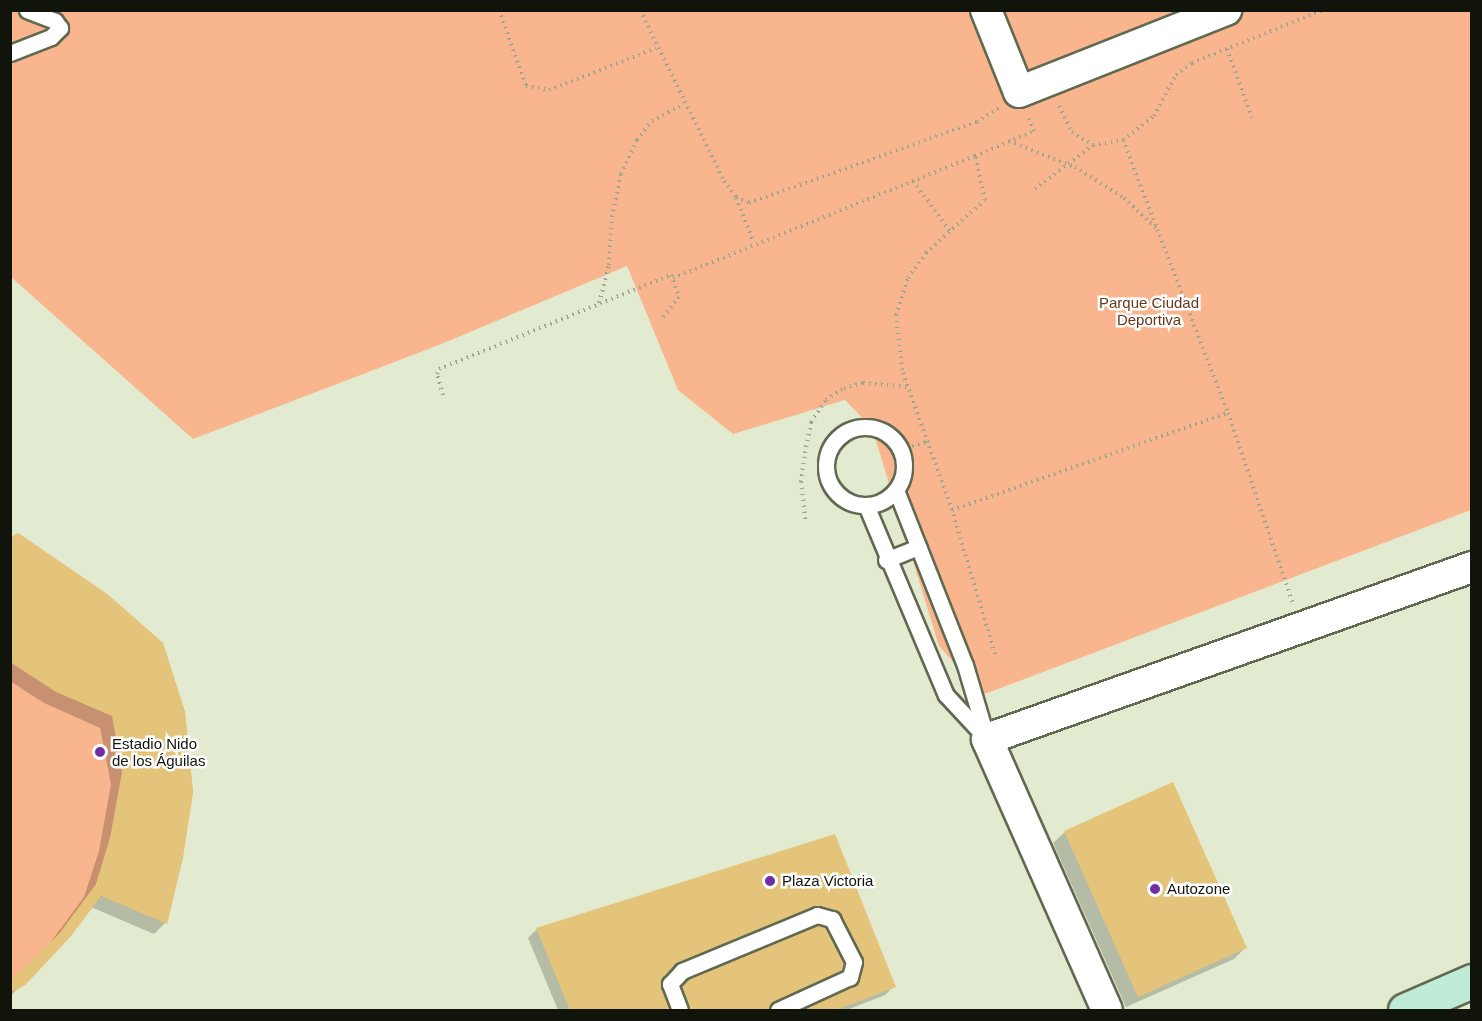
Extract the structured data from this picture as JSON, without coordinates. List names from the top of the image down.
{
  "parks": ["Parque Ciudad Deportiva"],
  "places": ["Estadio Nido de los Águilas", "Plaza Victoria", "Autozone"]
}
